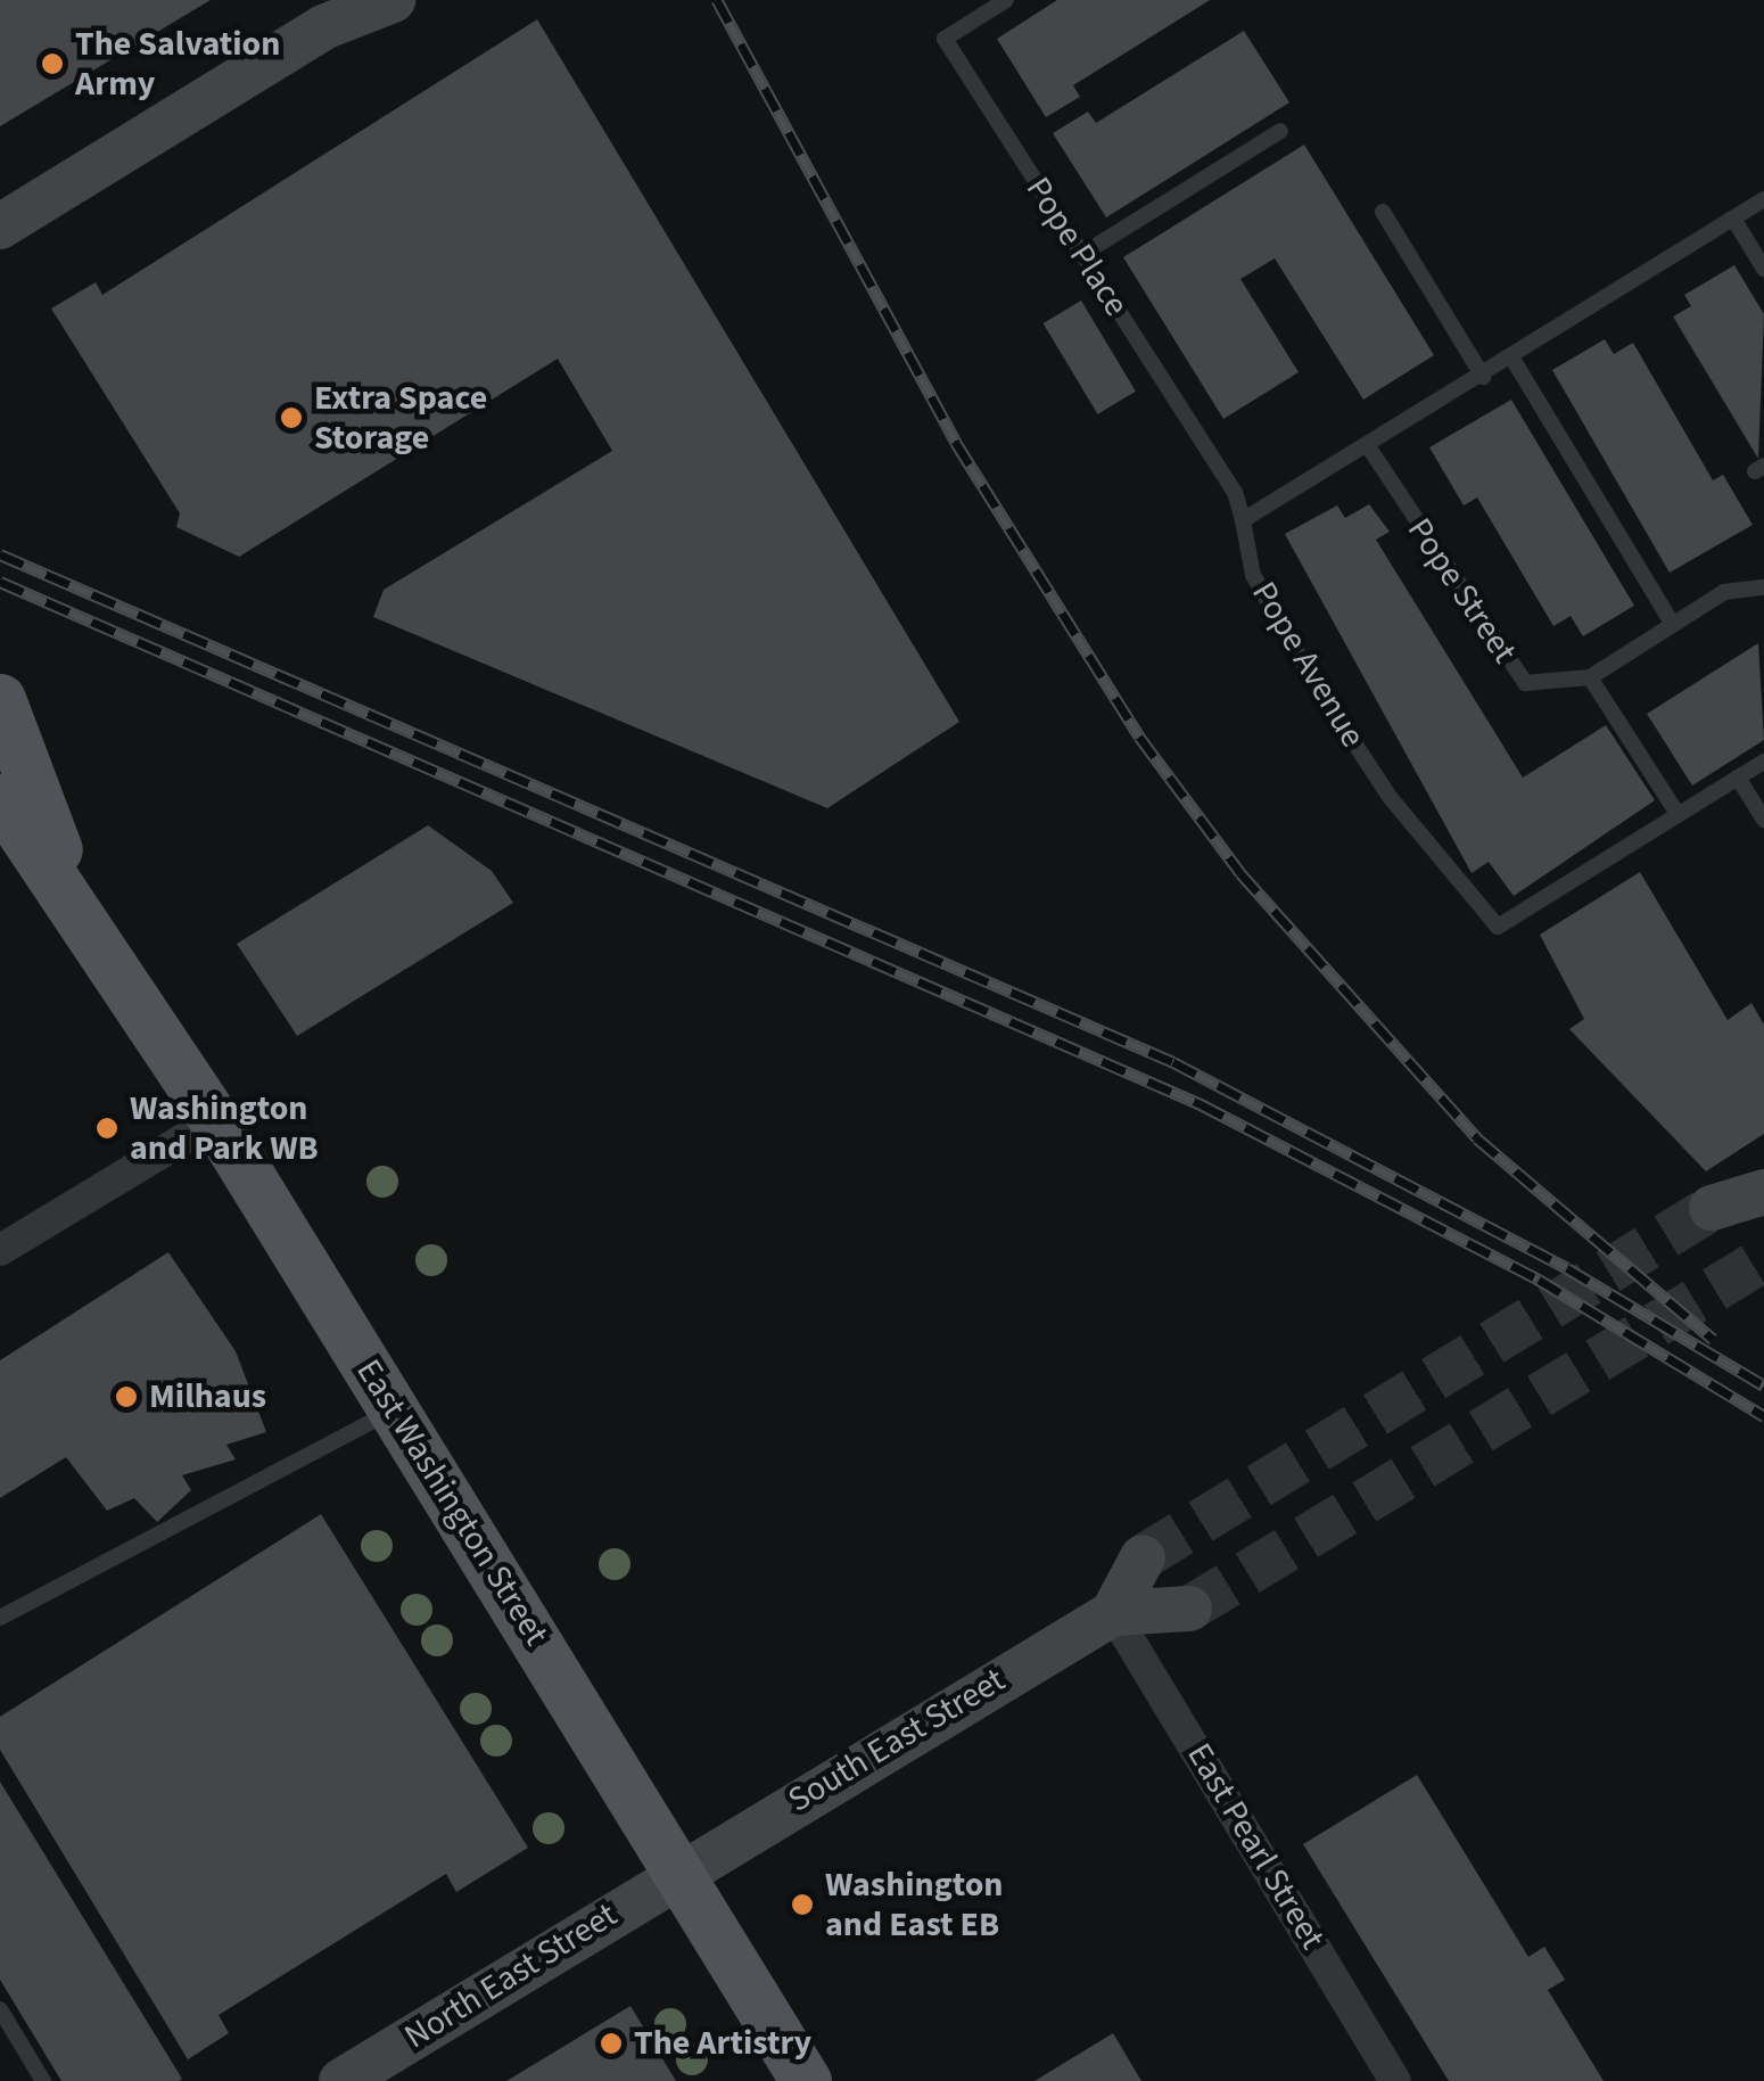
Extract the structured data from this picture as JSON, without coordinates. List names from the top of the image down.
{
  "streets": {
    "main road": ["East Washington Street", "South East Street", "North East Street"],
    "street": ["East Pearl Street"],
    "lane": ["Pope Place", "Pope Street", "Pope Avenue"]
  },
  "crossings": [
    ["Pope Place", "Pope Avenue"],
    ["East Washington Street", "South East Street"],
    ["East Washington Street", "North East Street"],
    ["South East Street", "East Pearl Street"],
    ["South East Street", "North East Street"]
  ],
  "places": [
    "The Salvation Army",
    "Extra Space Storage",
    "Washington and Park WB",
    "Milhaus",
    "Washington and East EB",
    "The Artistry"
  ]
}
